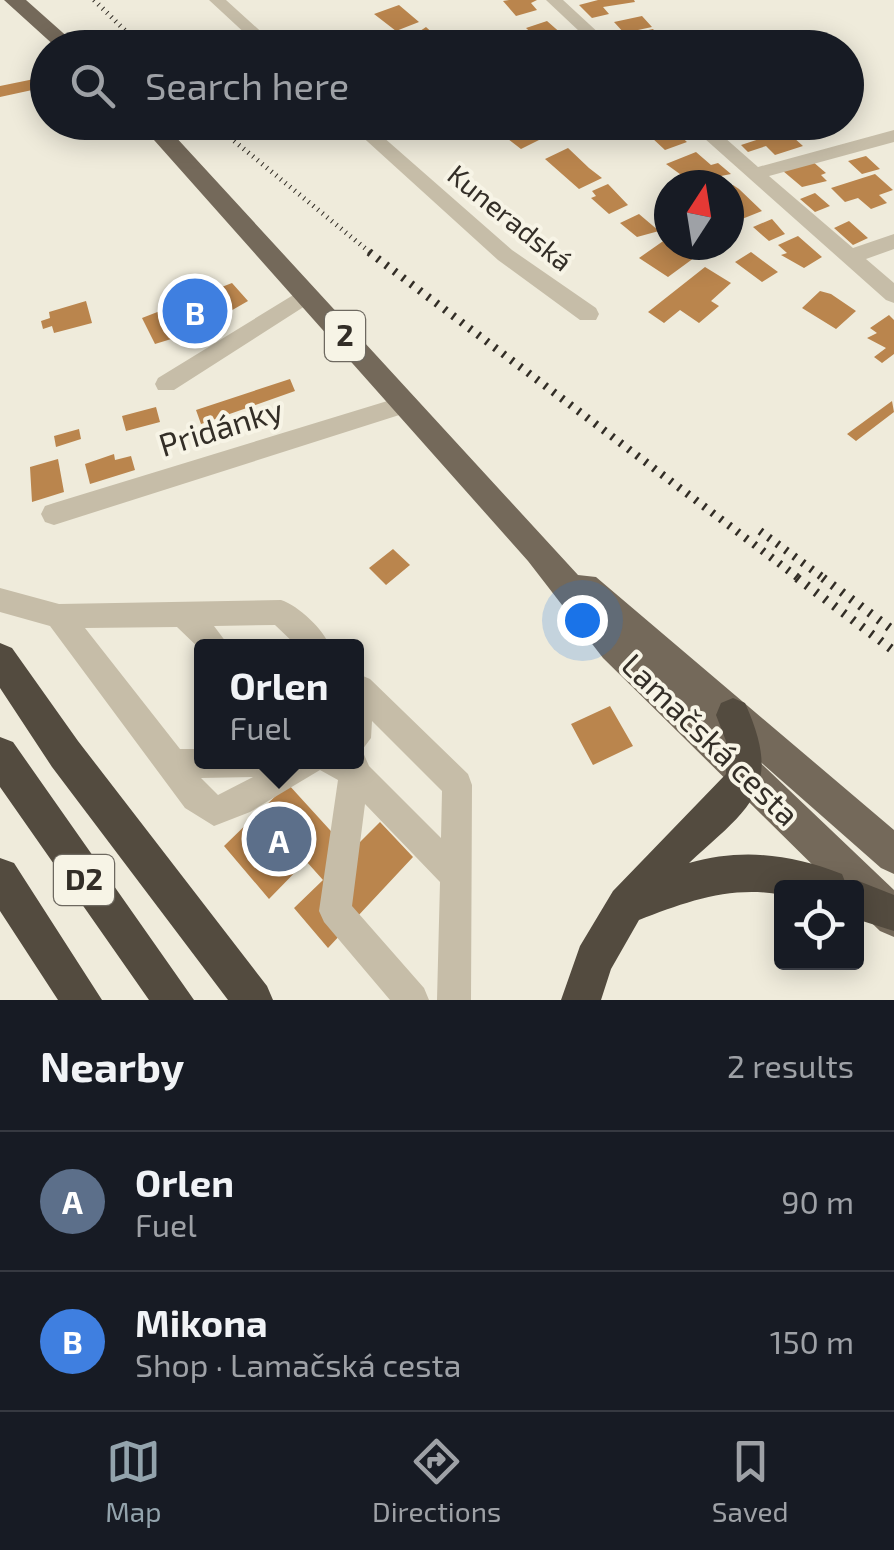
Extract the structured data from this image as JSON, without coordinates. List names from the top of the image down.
{
  "streets": {
    "highway": ["D2"],
    "main road": ["2", "Lamačská cesta"],
    "street": ["Kuneradská", "Pridánky"]
  },
  "crossings": [
    ["Pridánky", "Lamačská cesta"]
  ],
  "north": "top",
  "page": {
    "search": "Search here",
    "pins": ["B", "A"],
    "popup": ["Orlen", "Fuel"],
    "heading": ["Nearby", "2 results"],
    "list": [
      {
        "mark": "A",
        "name": "Orlen",
        "note": "Fuel",
        "value": "90 m"
      },
      {
        "mark": "B",
        "name": "Mikona",
        "note": "Shop · Lamačská cesta",
        "value": "150 m"
      }
    ],
    "nav": ["Map", "Directions", "Saved"]
  }
}
